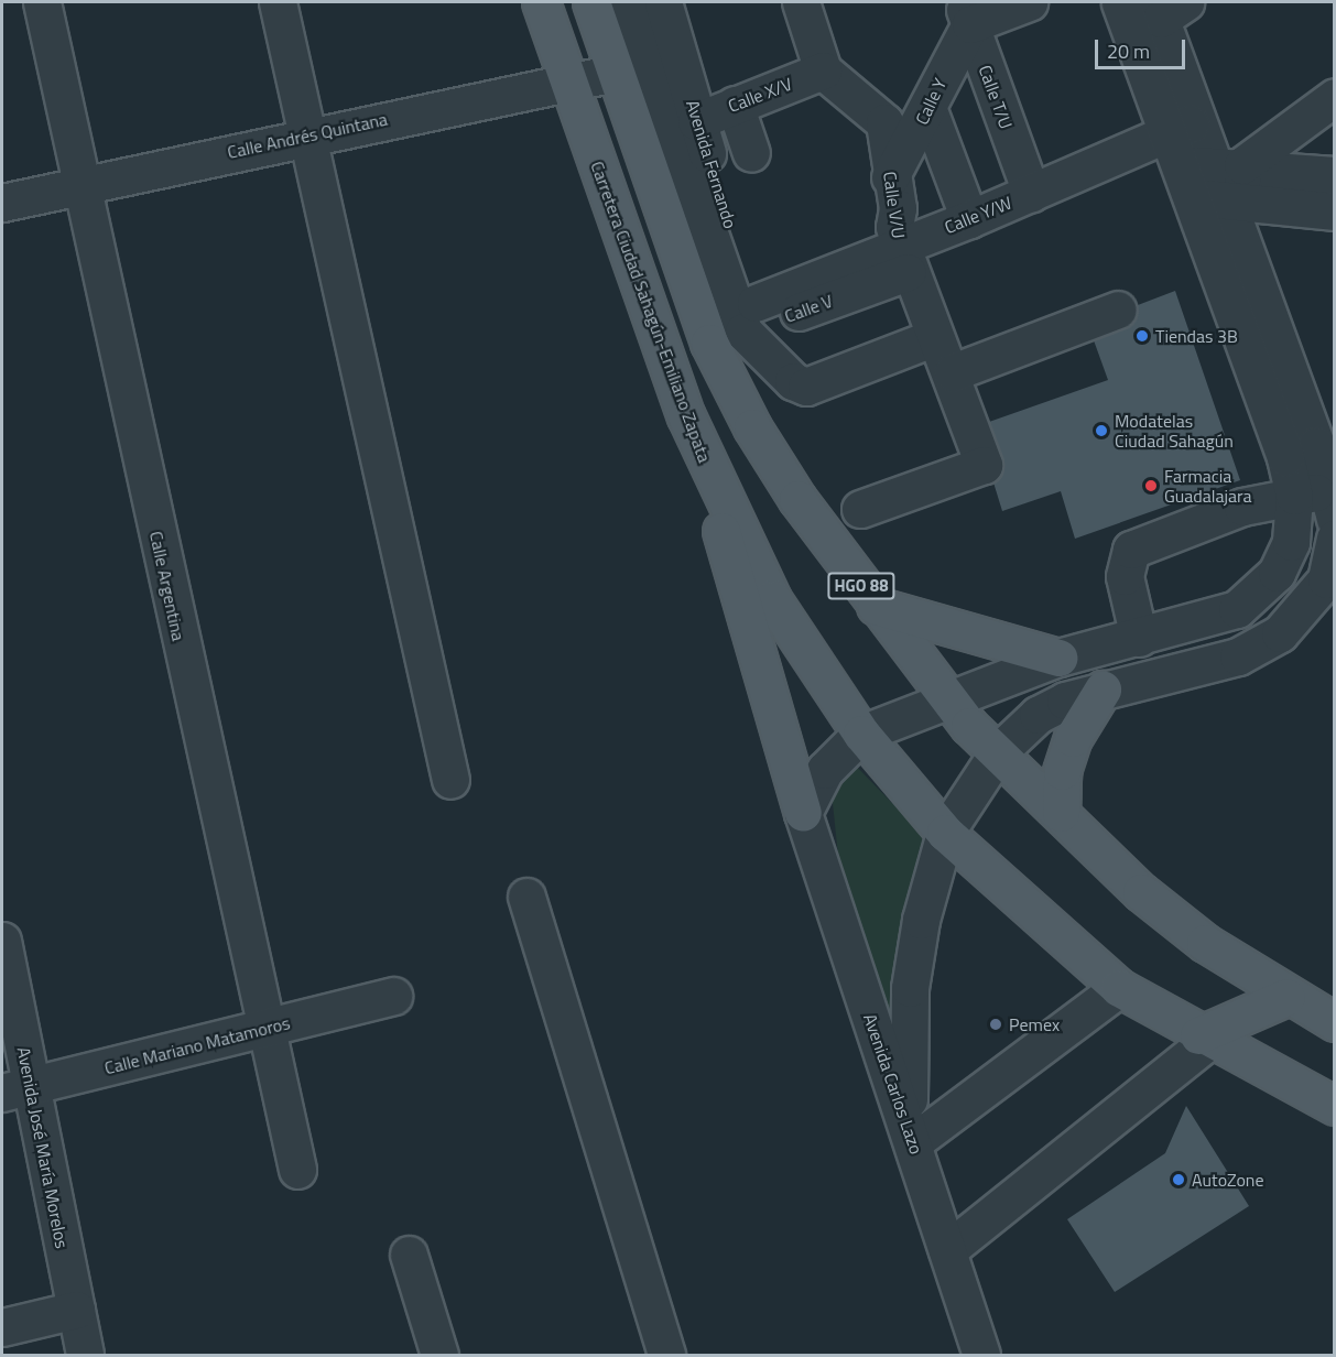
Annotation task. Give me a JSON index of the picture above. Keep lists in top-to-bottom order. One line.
{"streets":{"main road":["Carretera Ciudad Sahagún-Emiliano Zapata","HGO 88"],"street":["Calle X/V","Calle T/U","Calle Y","Calle Andrés Quintana","Avenida Fernando","Calle V/U","Calle Y/W","Calle V","Calle Argentina","Calle Mariano Matamoros","Avenida Carlos Lazo","Avenida José María Morelos"]},"crossings":[["Calle X/V","Avenida Fernando"],["Calle X/V","Calle V/U"],["Calle T/U","Calle Y"],["Calle T/U","Calle Y/W"],["Calle Y","Calle V/U"],["Calle Andrés Quintana","Carretera Ciudad Sahagún-Emiliano Zapata"],["Calle Andrés Quintana","Calle Argentina"],["Calle Andrés Quintana","HGO 88"],["Avenida Fernando","Calle V"],["Calle V/U","Calle Y/W"],["Calle V/U","Calle V"],["Calle Y/W","Calle V"],["Calle V","HGO 88"],["Calle Argentina","Calle Mariano Matamoros"],["Calle Mariano Matamoros","Avenida José María Morelos"]],"places":["Tiendas 3B","Modatelas Ciudad Sahagún","Farmacia Guadalajara","Pemex","AutoZone"],"scale_bar":"20 m"}
